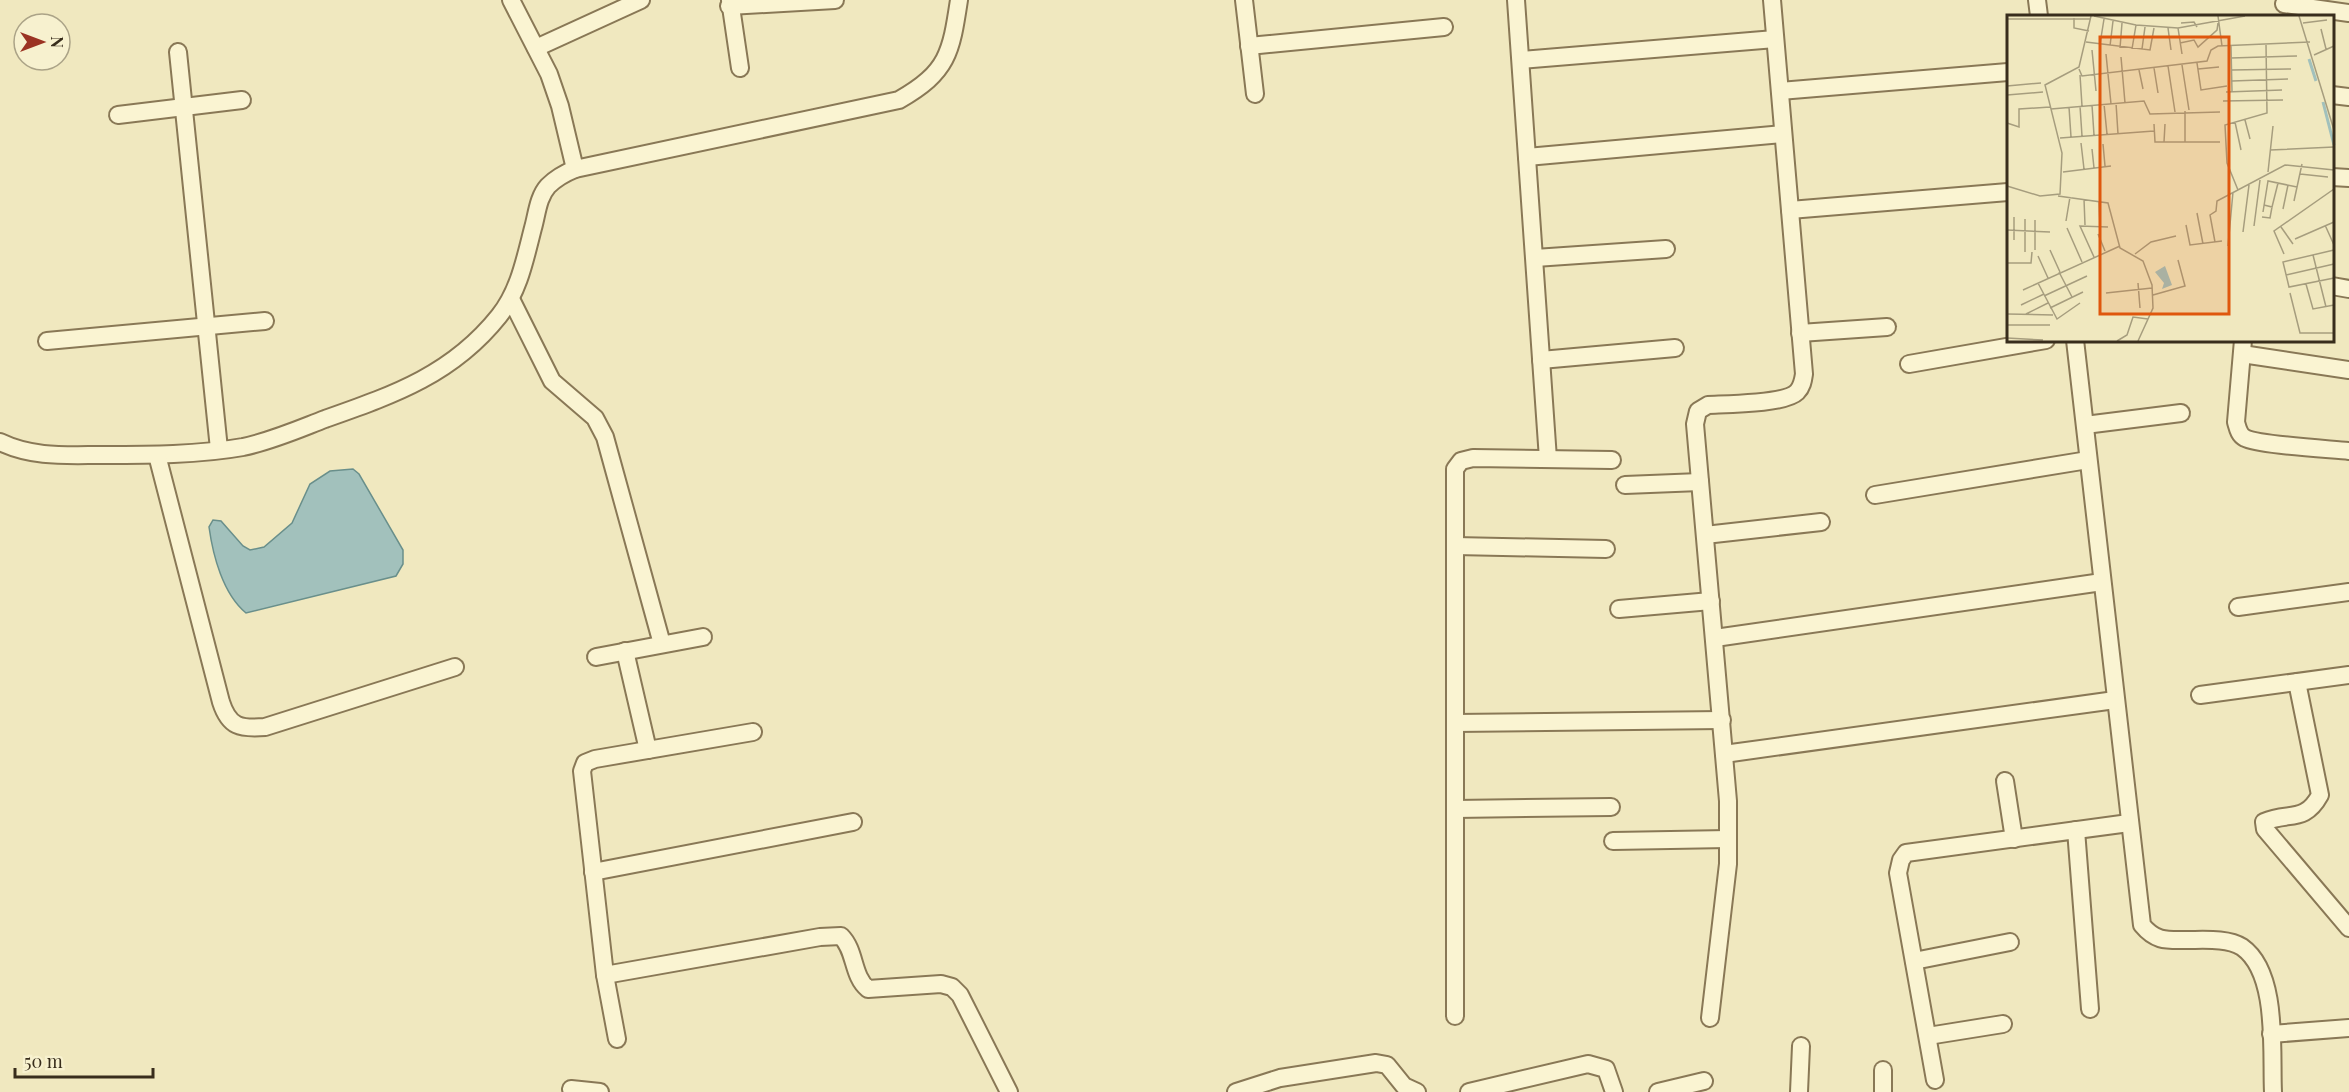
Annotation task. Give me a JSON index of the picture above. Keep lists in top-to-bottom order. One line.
{"scale_bar":"50 m","north":"right"}
